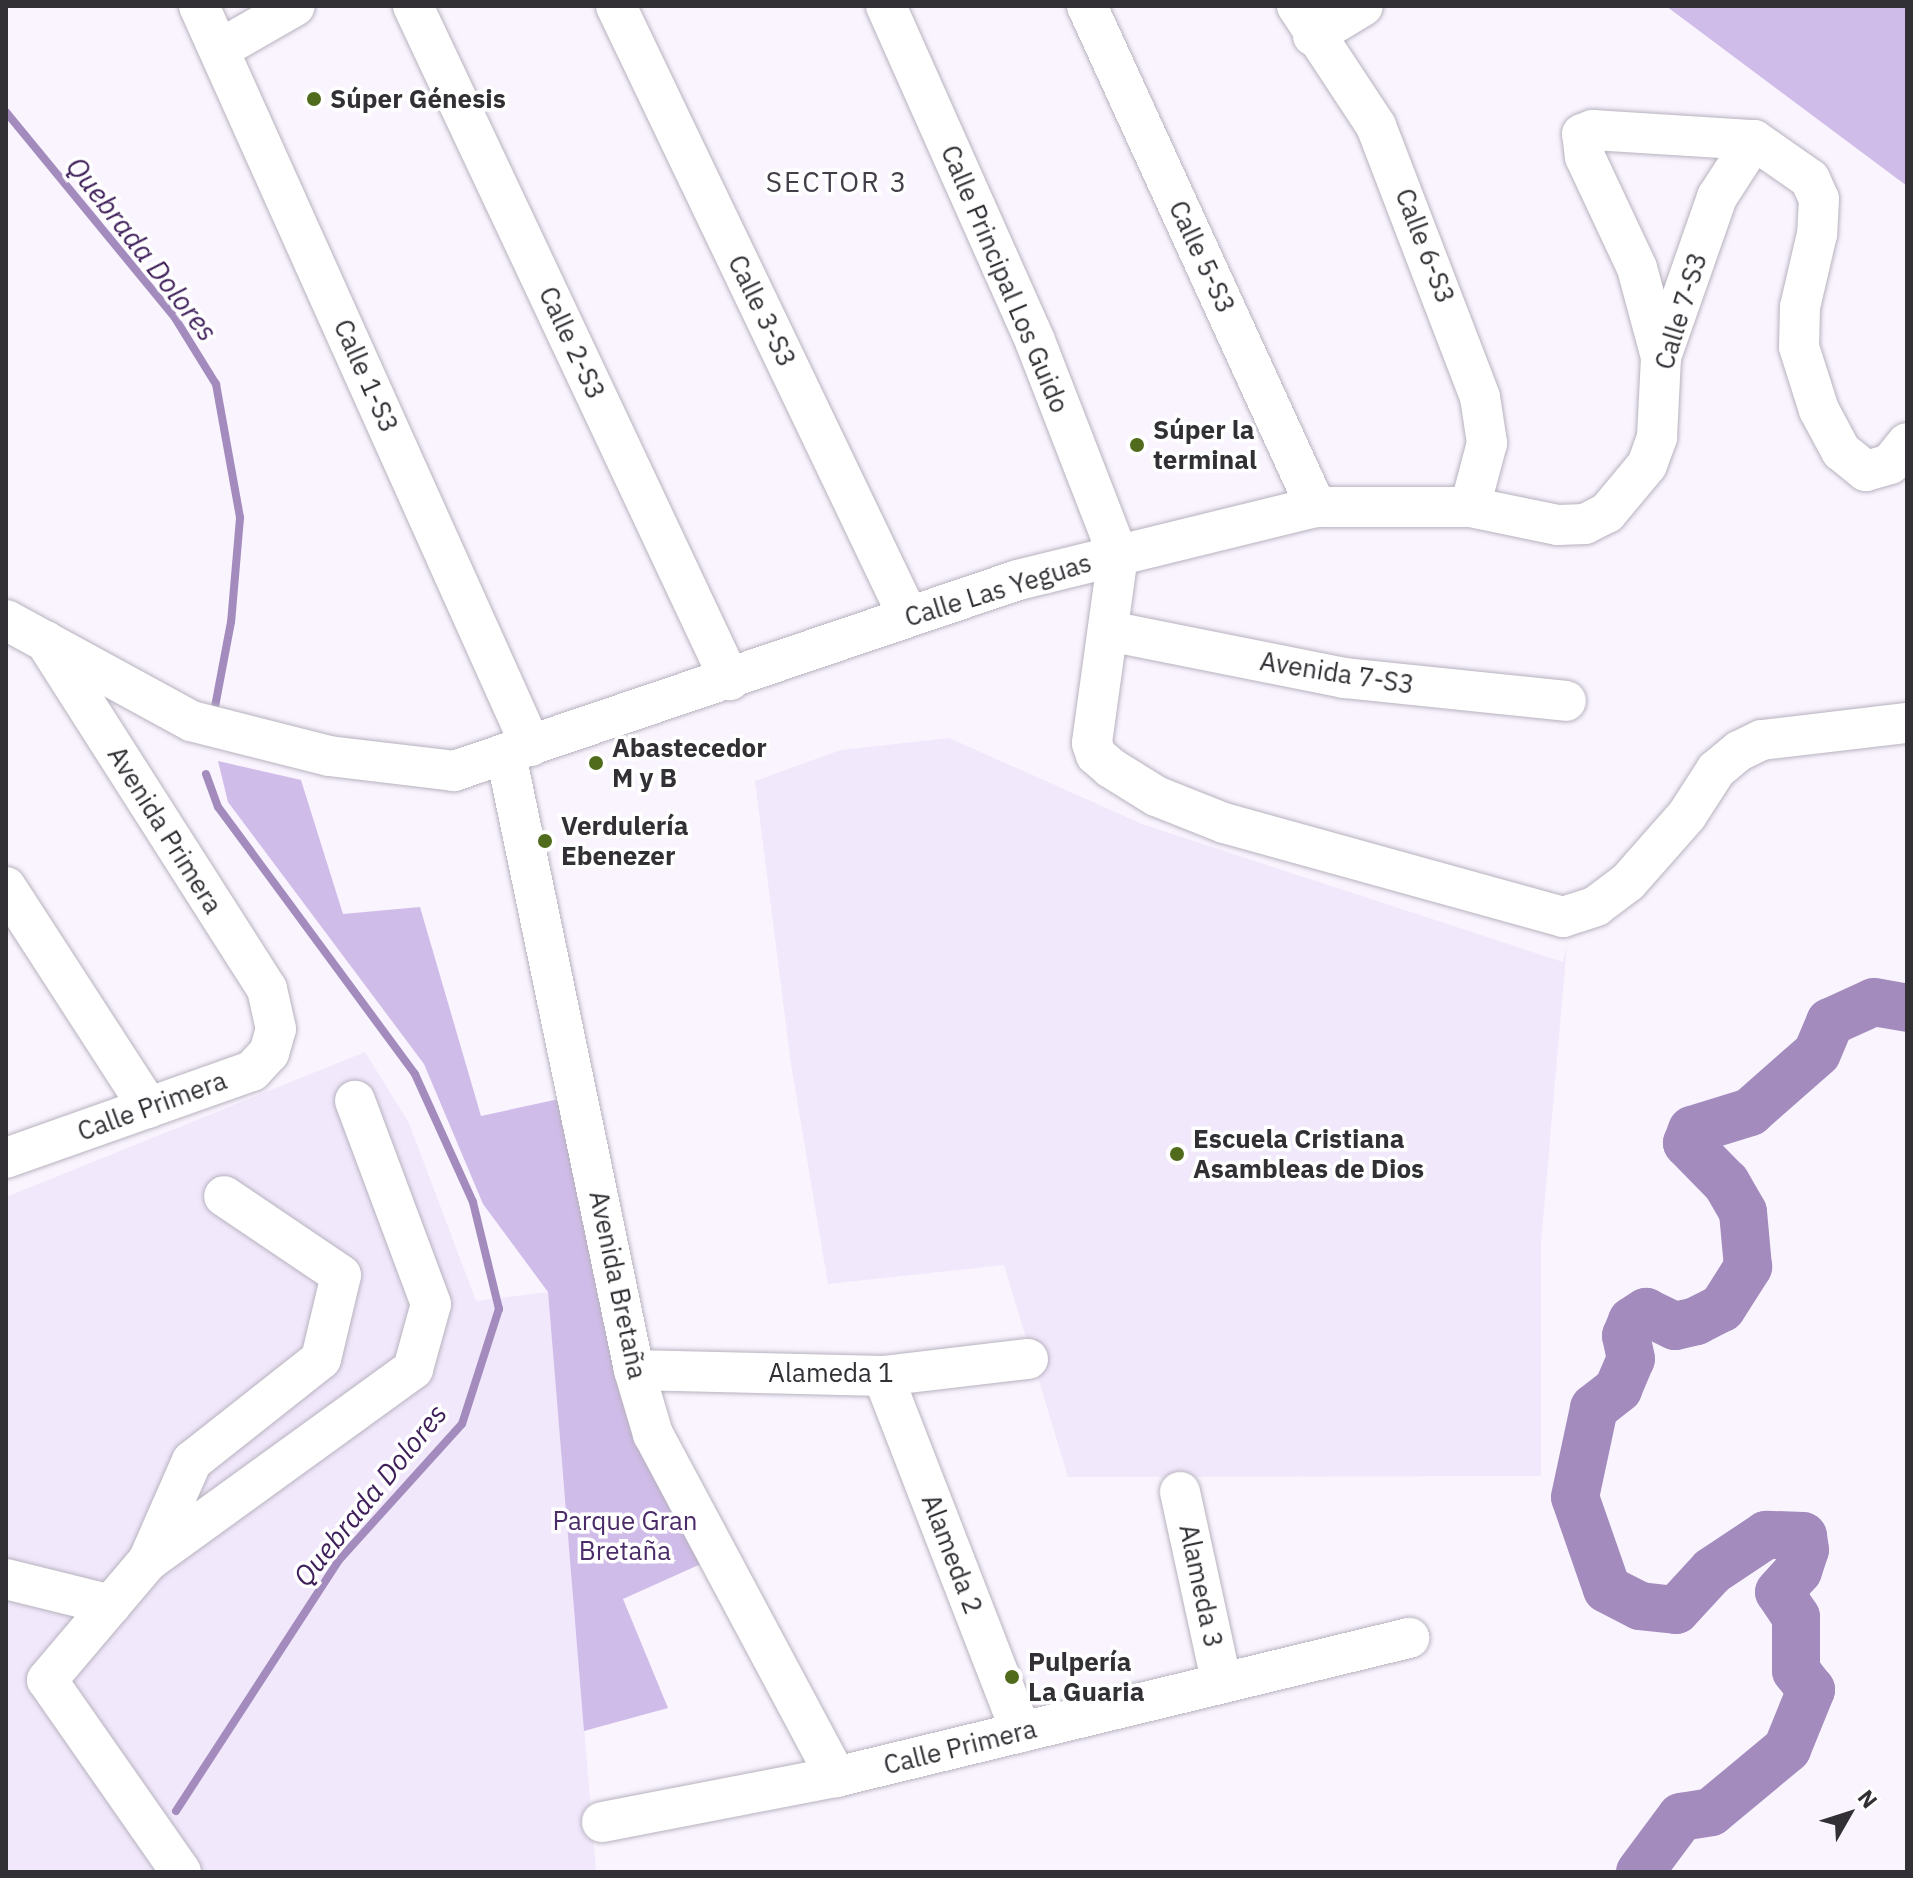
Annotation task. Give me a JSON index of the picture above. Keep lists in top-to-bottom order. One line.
{"streets":{"street":["Calle 6-S3","Calle 5-S3","Calle Principal Los Guido","Calle 3-S3","Calle 7-S3","Calle 2-S3","Calle 1-S3","Calle Las Yeguas","Avenida 7-S3","Avenida Primera","Calle Primera","Avenida Bretaña","Alameda 1","Alameda 2","Alameda 3"]},"crossings":[["Calle 6-S3","Calle 7-S3"],["Calle 5-S3","Calle 7-S3"],["Calle Principal Los Guido","Calle 7-S3"],["Calle Principal Los Guido","Calle Las Yeguas"],["Calle 3-S3","Calle Las Yeguas"],["Calle 7-S3","Calle Las Yeguas"],["Calle 2-S3","Calle Las Yeguas"],["Calle 1-S3","Calle Las Yeguas"],["Calle 1-S3","Avenida Bretaña"],["Calle Las Yeguas","Avenida 7-S3"],["Calle Las Yeguas","Avenida Primera"],["Calle Las Yeguas","Avenida Bretaña"],["Avenida Primera","Calle Primera"],["Calle Primera","Avenida Bretaña"],["Calle Primera","Alameda 2"],["Calle Primera","Alameda 3"],["Avenida Bretaña","Alameda 1"],["Alameda 1","Alameda 2"]],"districts":["SECTOR 3"],"water":["Quebrada Dolores"],"parks":["Parque Gran Bretaña"],"places":["Súper Génesis","Súper la terminal","Abastecedor M y B","Verdulería Ebenezer","Escuela Cristiana Asambleas de Dios","Pulpería La Guaria"],"north":"top right"}
